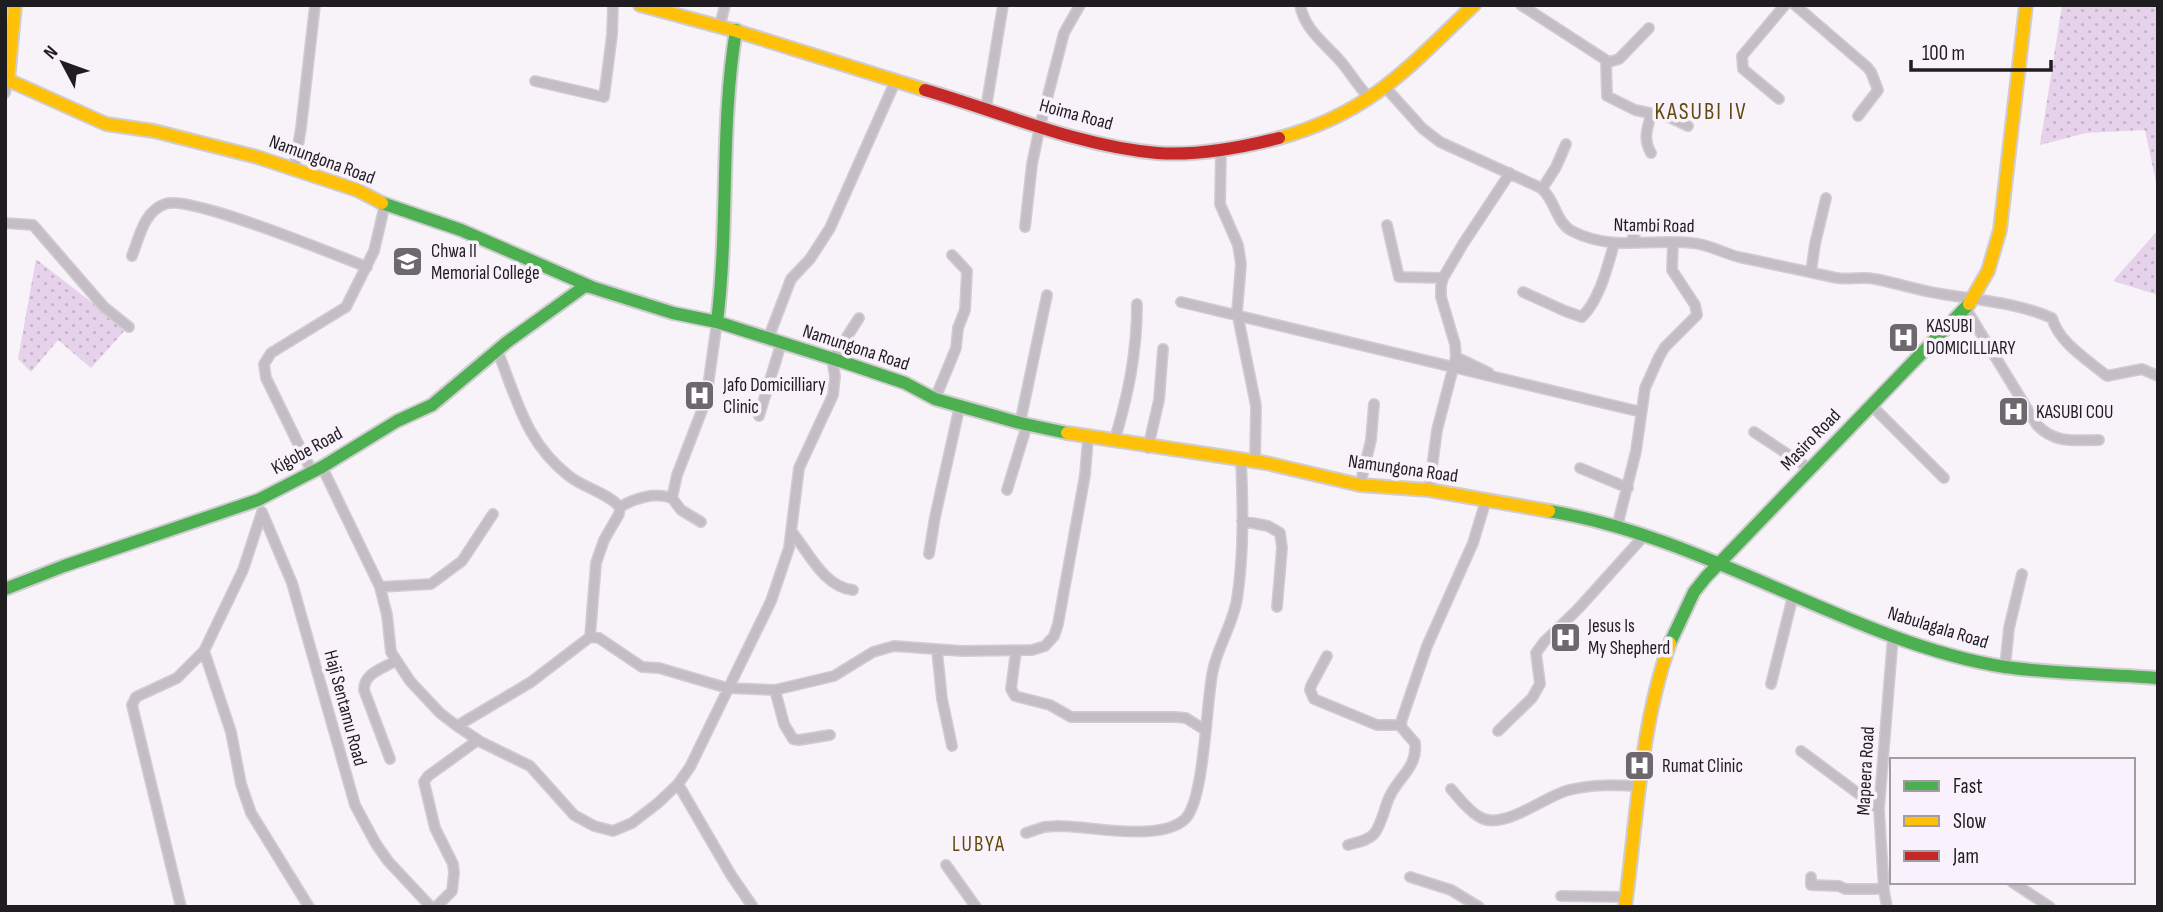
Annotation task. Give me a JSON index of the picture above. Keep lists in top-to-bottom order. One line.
{"streets":{"street":["Hoima Road","Namungona Road","Ntambi Road","Masiro Road","Kigobe Road","Nabulagala Road","Haji Sentamu Road","Mapeera Road"]},"crossings":[["Hoima Road","Ntambi Road"],["Namungona Road","Masiro Road"],["Namungona Road","Kigobe Road"],["Namungona Road","Nabulagala Road"],["Ntambi Road","Masiro Road"],["Masiro Road","Nabulagala Road"],["Kigobe Road","Haji Sentamu Road"],["Nabulagala Road","Mapeera Road"]],"districts":["KASUBI IV","LUBYA"],"places":{"school or university":["Chwa II Memorial College"],"hospital":["KASUBI DOMICILLIARY","Jafo Domicilliary Clinic","KASUBI COU","Jesus Is My Shepherd","Rumat Clinic"]},"legend":["Fast","Slow","Jam"],"scale_bar":"100 m","north":"top left"}
